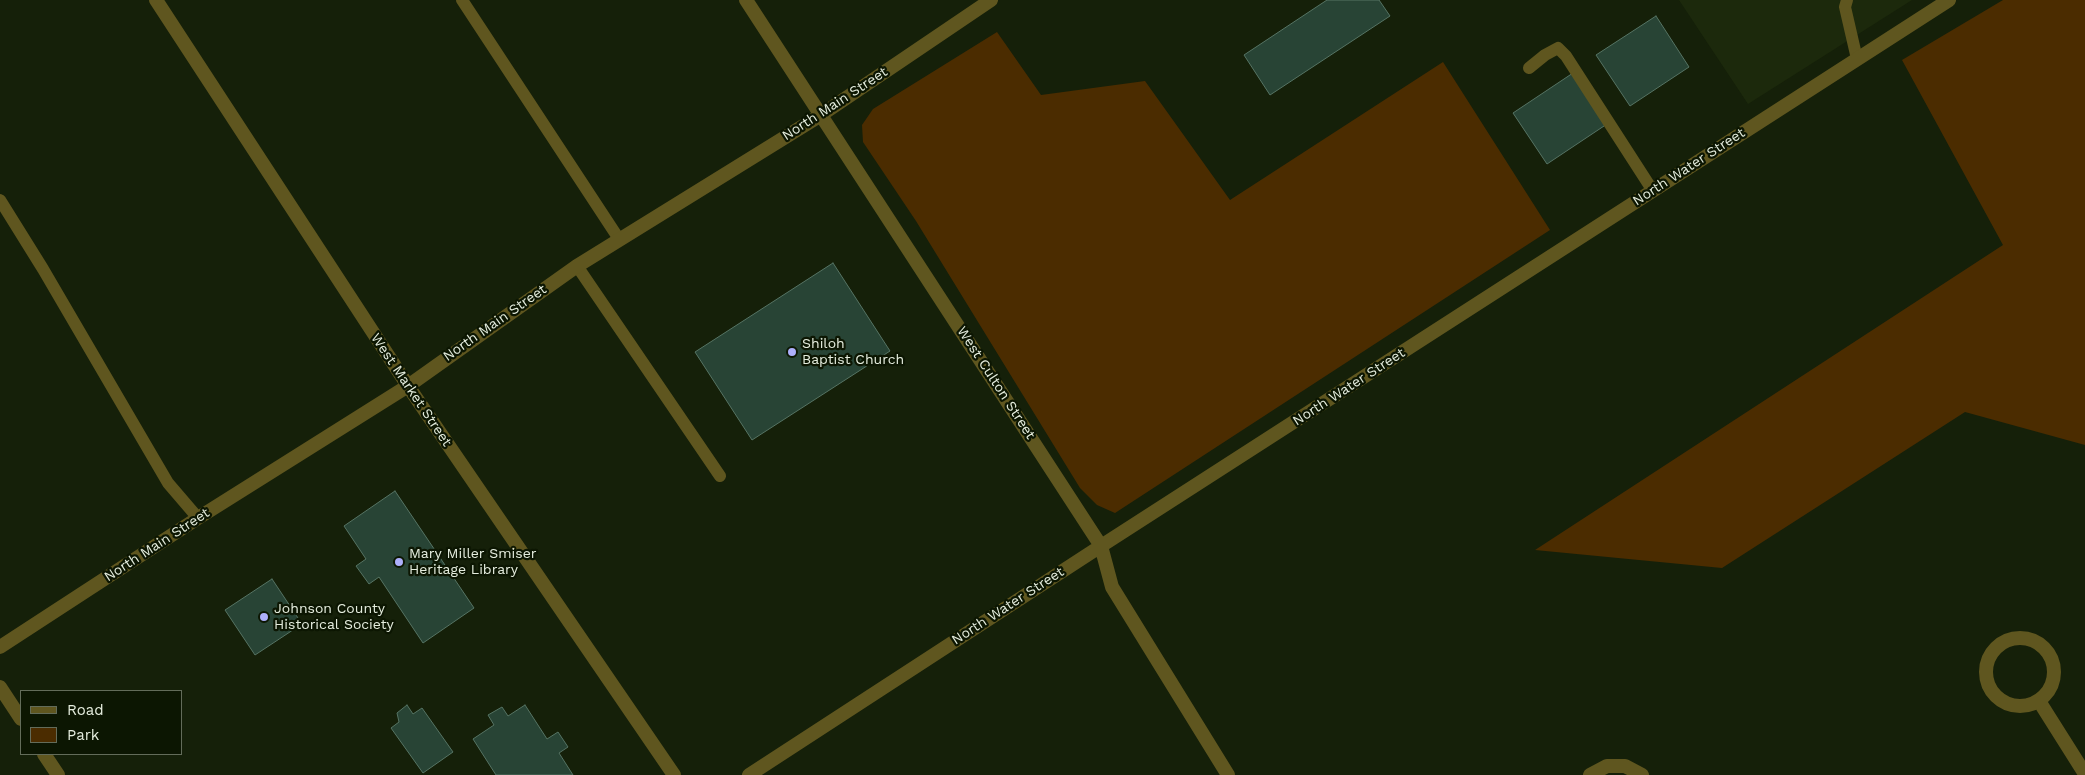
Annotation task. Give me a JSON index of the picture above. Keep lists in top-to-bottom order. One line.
{"streets":{"street":["North Main Street","North Water Street","West Culton Street","West Market Street"]},"crossings":[["North Main Street","West Culton Street"],["North Main Street","West Market Street"],["North Water Street","West Culton Street"]],"places":["Shiloh Baptist Church","Mary Miller Smiser Heritage Library","Johnson County Historical Society"],"legend":["Road","Park"]}
